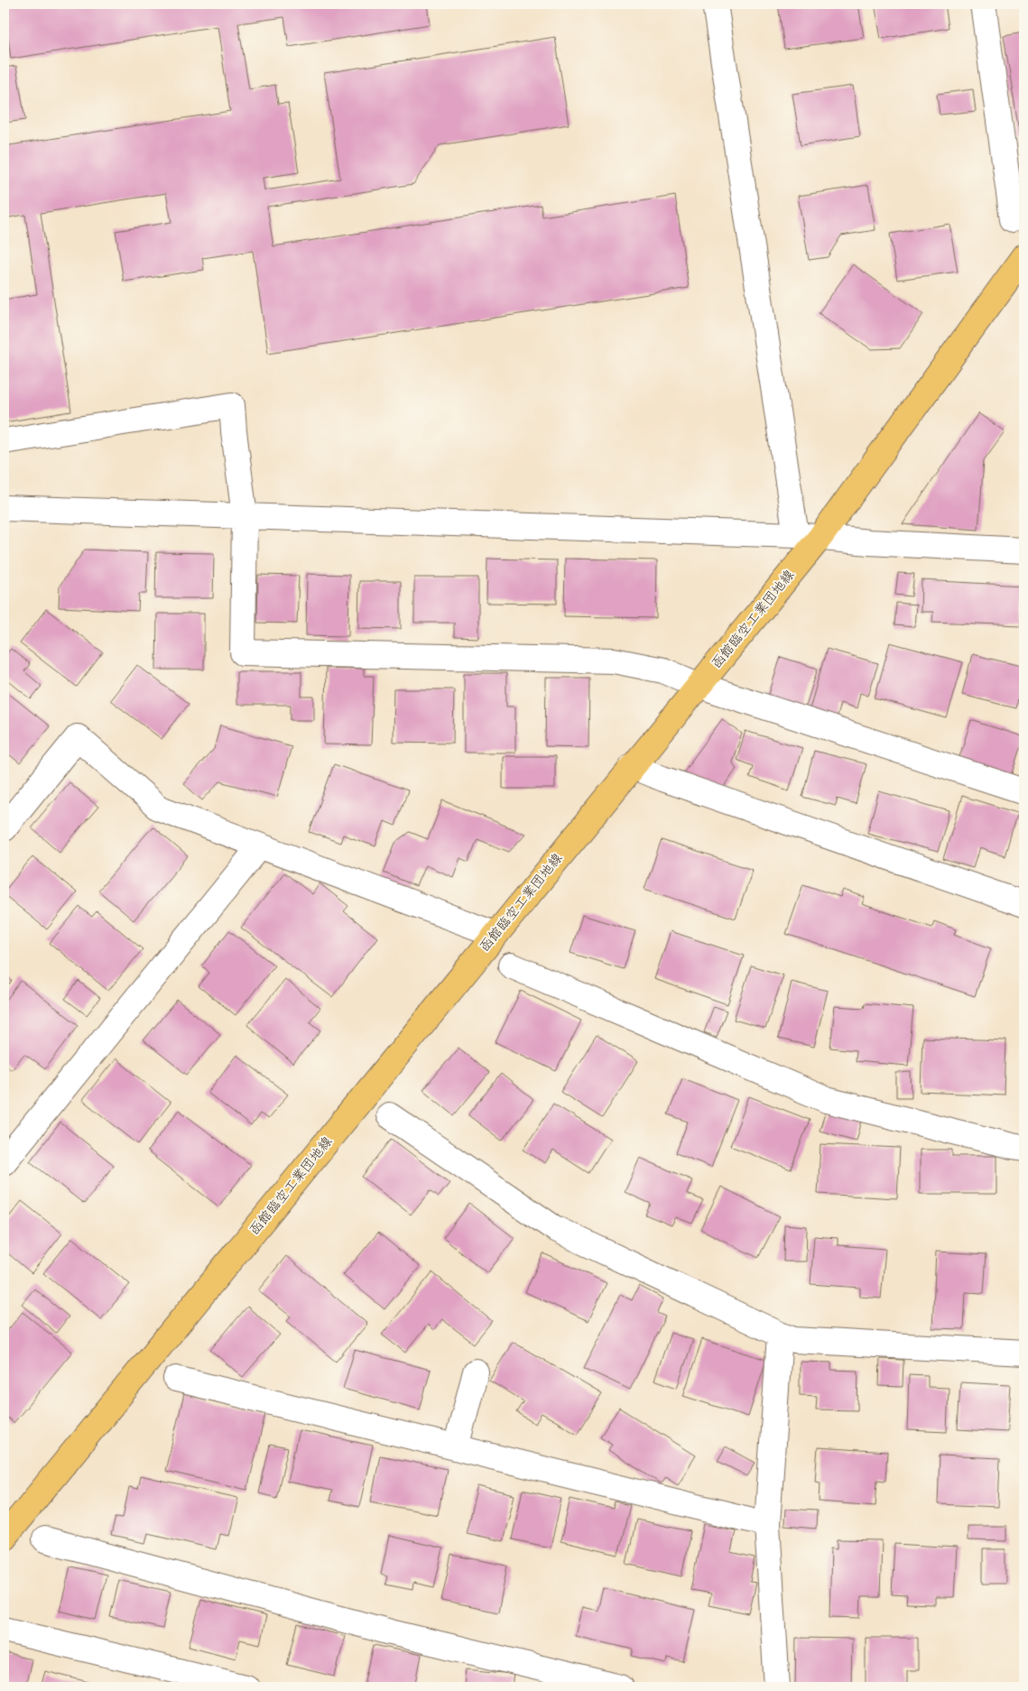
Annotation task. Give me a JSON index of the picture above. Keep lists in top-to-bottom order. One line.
{"streets":{"main road":["函館臨空工業団地線"]}}
